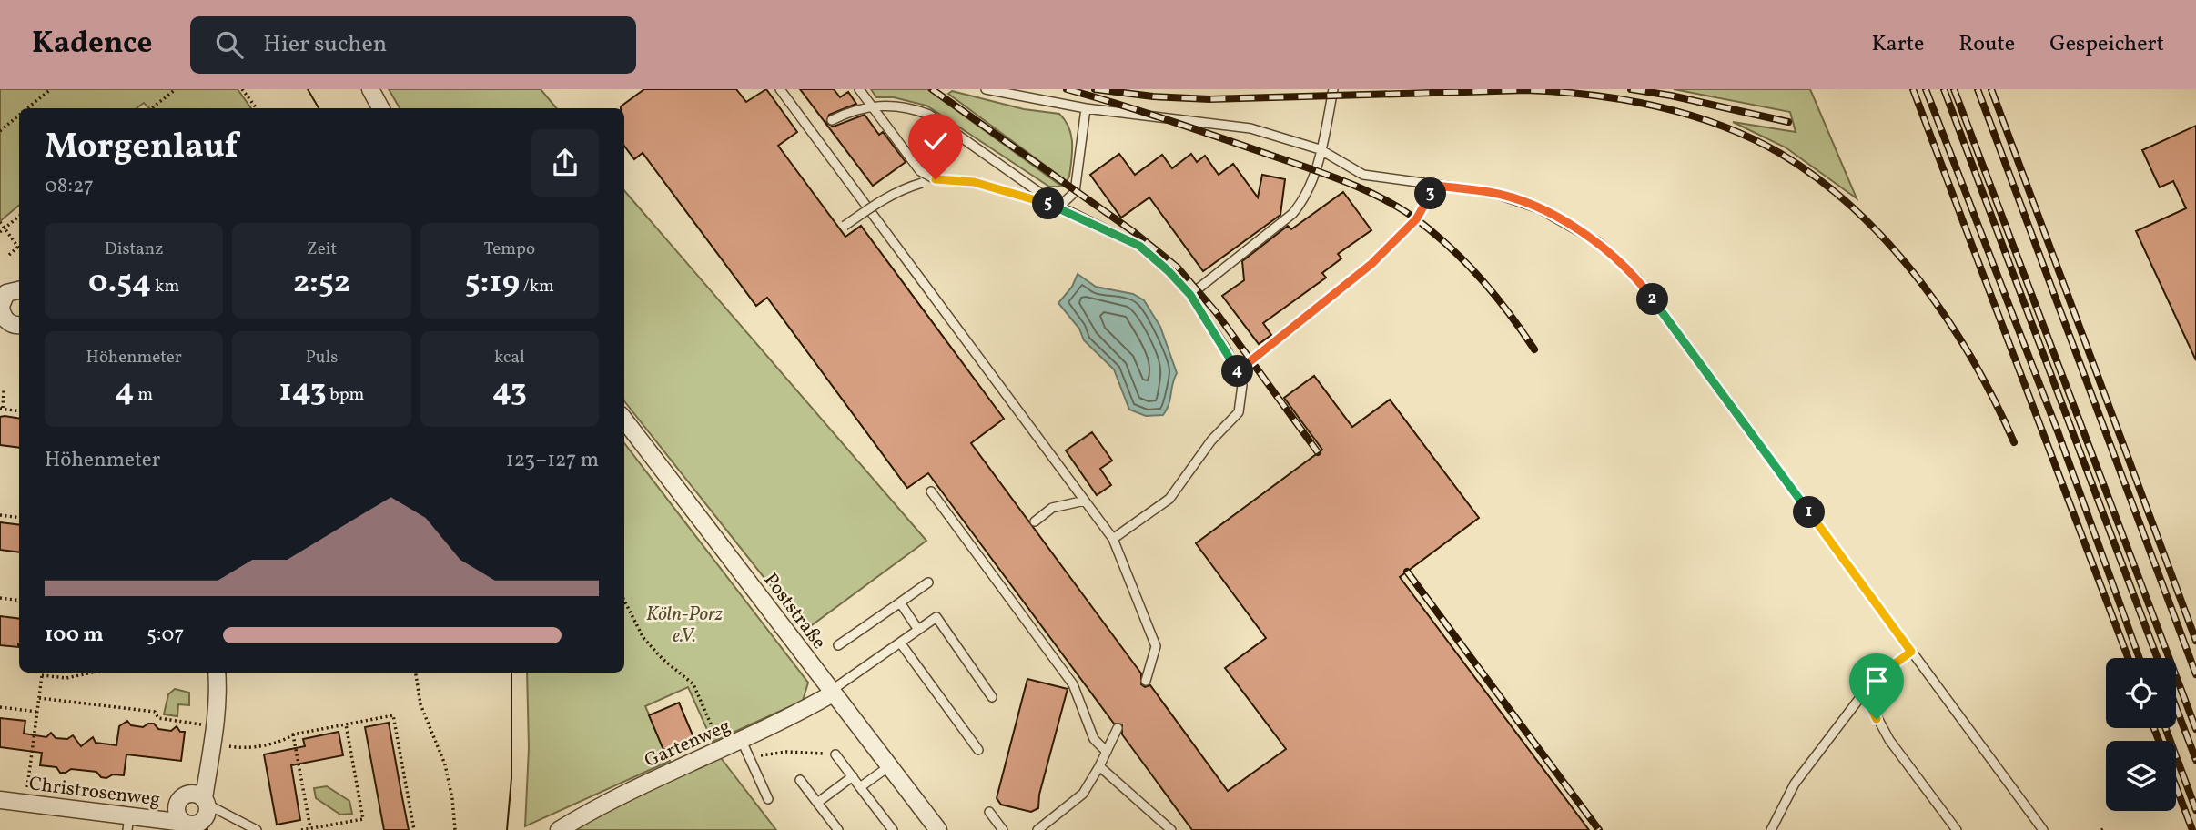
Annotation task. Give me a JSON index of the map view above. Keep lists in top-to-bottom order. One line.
{"streets":{"street":["Poststraße","Gartenweg","Christrosenweg"]},"crossings":[["Poststraße","Gartenweg"]],"parks":["Köln-Porz e.V."],"page":{"header":"Kadence","search":"Hier suchen","nav":["Karte","Route","Gespeichert"],"heading":["Morgenlauf","08:27"],"pins":["3","5","2","4","1"],"stats":[["Distanz","0.54 km"],["Zeit","2:52"],["Tempo","5:19 /km"],["Höhenmeter","4 m"],["Puls","143 bpm"],["kcal","43"]],"chart":["Höhenmeter","123–127 m"],"list":[{"name":"100 m","note":"5:07"}]}}
